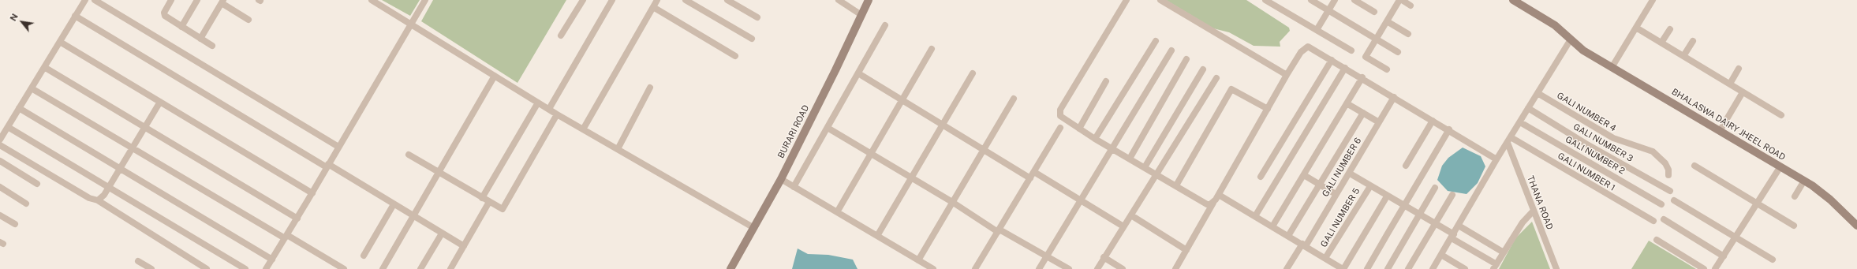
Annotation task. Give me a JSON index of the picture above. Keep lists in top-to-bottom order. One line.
{"streets":{"street":["GALI NUMBER 4","BHALASWA DAIRY JHEEL ROAD","BURARI ROAD","GALI NUMBER 3","GALI NUMBER 2","GALI NUMBER 6","GALI NUMBER 1","THANA ROAD","GALI NUMBER 5"]},"crossings":[["GALI NUMBER 1","THANA ROAD"]],"north":"top left"}
